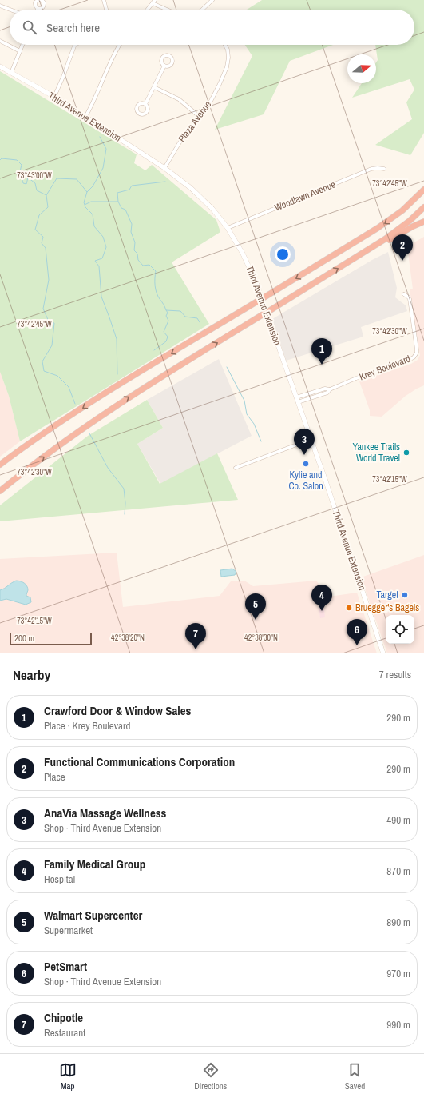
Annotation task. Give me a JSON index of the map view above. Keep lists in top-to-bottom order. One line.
{"streets":{"street":["Third Avenue Extension","Plaza Avenue","Woodlawn Avenue","Krey Boulevard"]},"crossings":[["Third Avenue Extension","Plaza Avenue"],["Third Avenue Extension","Woodlawn Avenue"],["Third Avenue Extension","Krey Boulevard"]],"places":["Yankee Trails World Travel","Kylie and Co. Salon","Target","Bruegger's Bagels"],"scale_bar":"200 m","north":"right","page":{"search":"Search here","pins":["2","1","3","4","5","6","7"],"scale":"200 m","heading":["Nearby","7 results"],"list":[{"mark":"1","name":"Crawford Door & Window Sales","note":"Place · Krey Boulevard","value":"290 m"},{"mark":"2","name":"Functional Communications Corporation","note":"Place","value":"290 m"},{"mark":"3","name":"AnaVia Massage Wellness","note":"Shop · Third Avenue Extension","value":"490 m"},{"mark":"4","name":"Family Medical Group","note":"Hospital","value":"870 m"},{"mark":"5","name":"Walmart Supercenter","note":"Supermarket","value":"890 m"},{"mark":"6","name":"PetSmart","note":"Shop · Third Avenue Extension","value":"970 m"},{"mark":"7","name":"Chipotle","note":"Restaurant","value":"990 m"}],"nav":["Map","Directions","Saved"]},"coordinates":["73°43'00\"W","73°42'45\"W","73°42'30\"W","73°42'15\"W","42°38'20\"N","42°38'30\"N"]}
